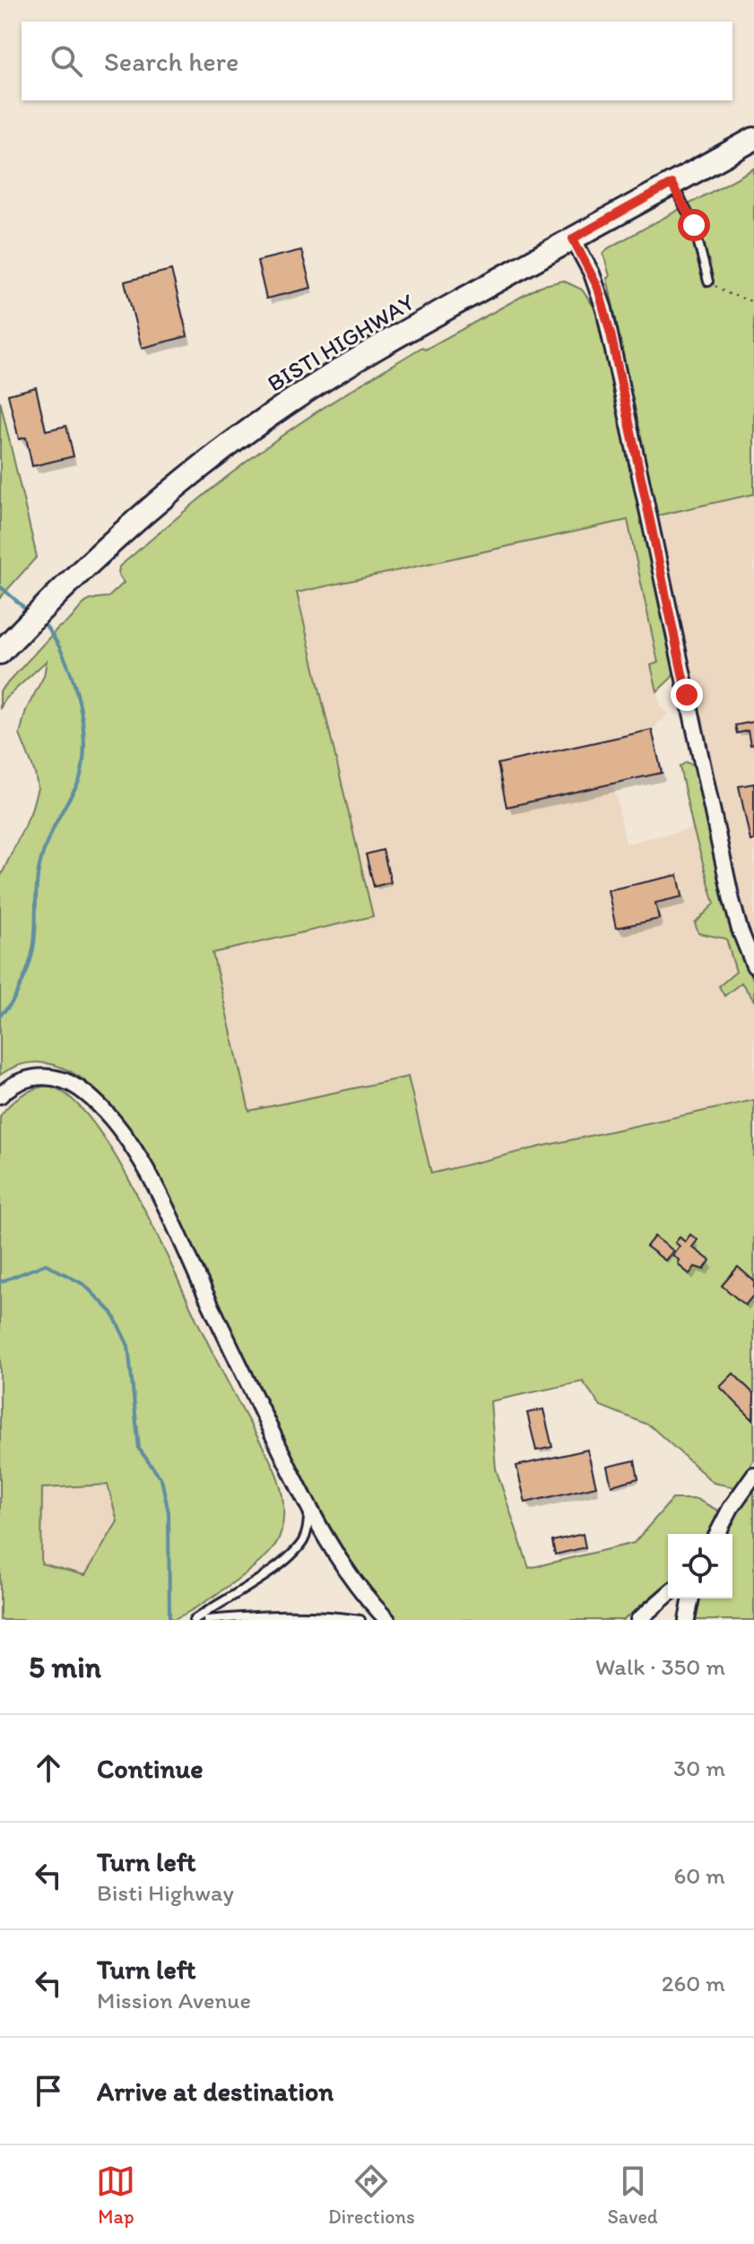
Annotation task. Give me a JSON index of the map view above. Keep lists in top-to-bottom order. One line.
{"streets":{"main road":["BISTI HIGHWAY"]},"page":{"search":"Search here","heading":["5 min","Walk · 350 m"],"list":[["Continue","30 m"],["Turn left","Bisti Highway","60 m"],["Turn left","Mission Avenue","260 m"],"Arrive at destination"],"nav":["Map","Directions","Saved"]}}
